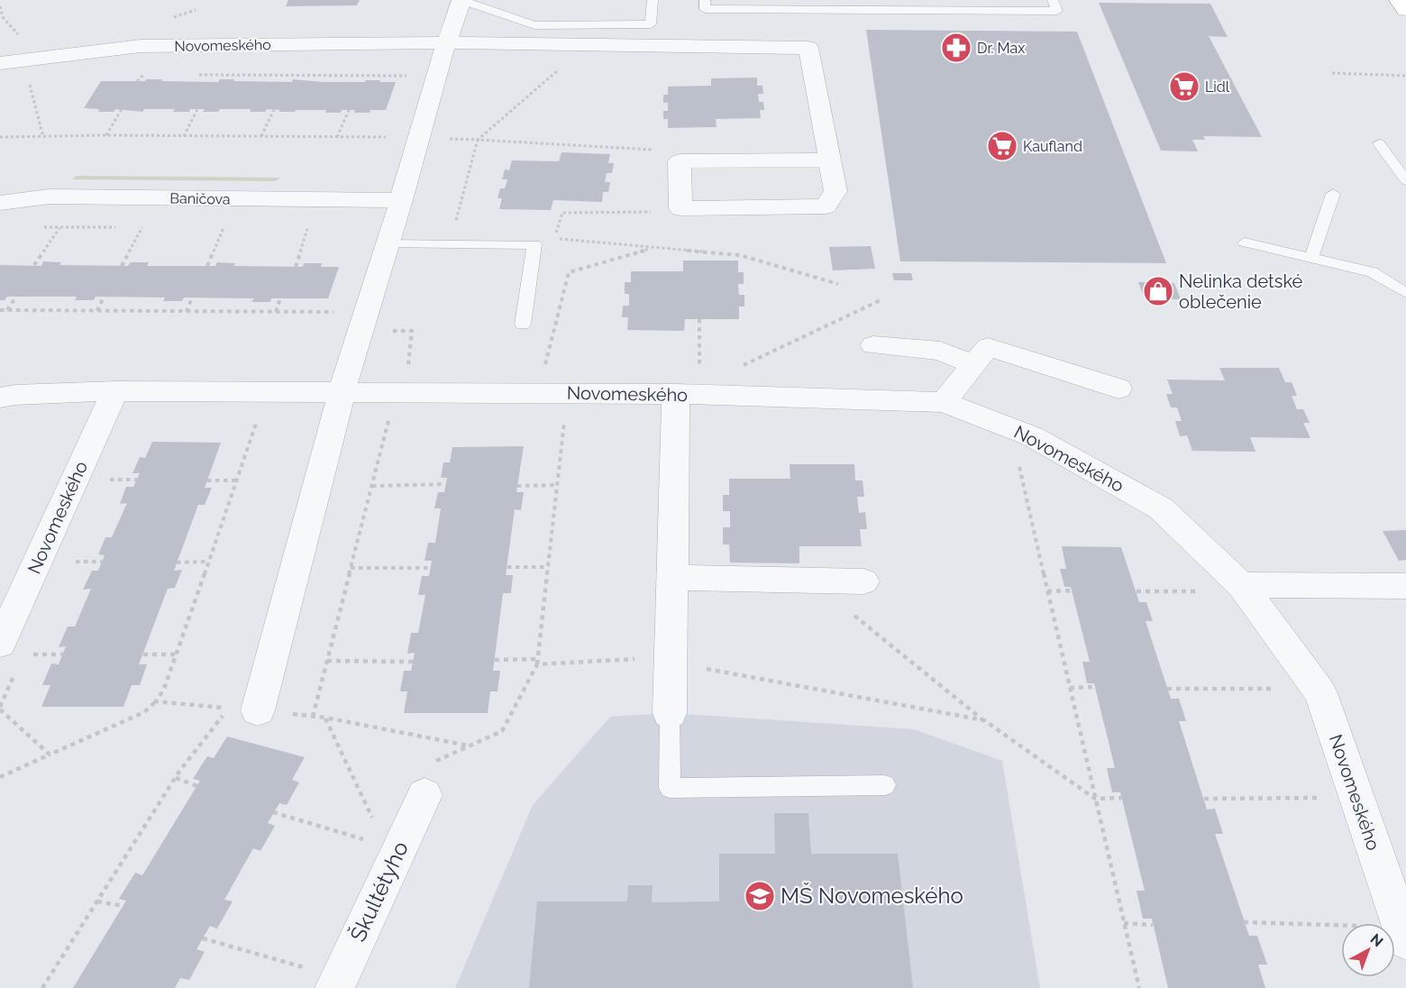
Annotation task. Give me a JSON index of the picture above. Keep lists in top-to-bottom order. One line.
{"streets":{"street":["Novomeského","Baničova","Škultétyho"]},"places":{"pharmacy":["Dr. Max"],"supermarket":["Lidl","Kaufland"],"shop":["Nelinka detské oblečenie"],"school or university":["MŠ Novomeského"]},"north":"top right"}
